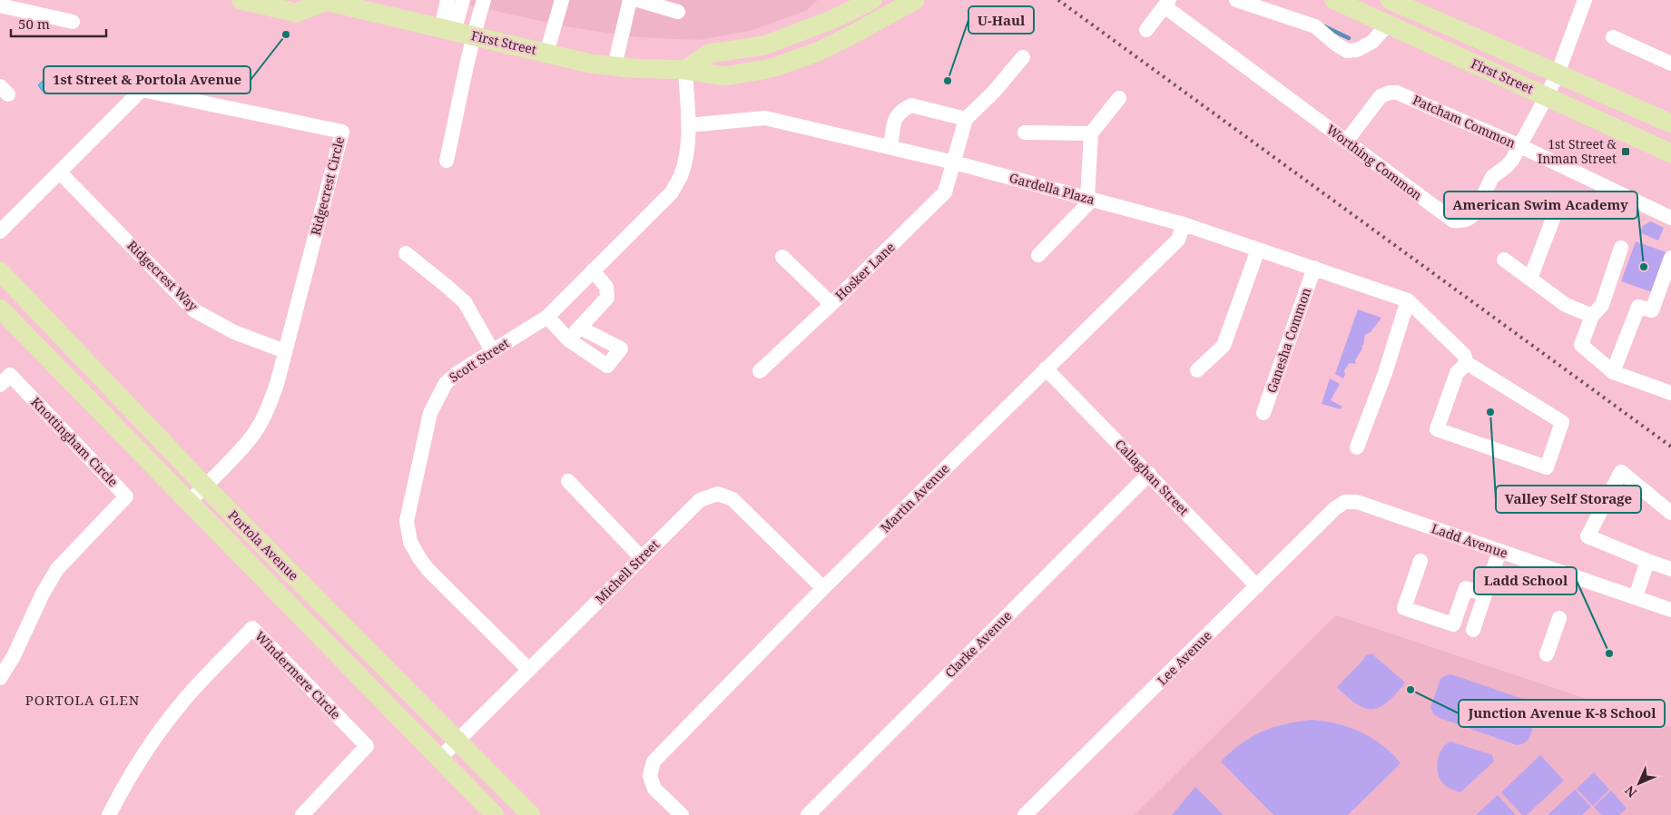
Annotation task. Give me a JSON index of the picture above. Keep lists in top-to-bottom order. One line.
{"streets":{"main road":["First Street","Portola Avenue"],"street":["Patcham Common","Worthing Common","Ridgecrest Circle","Gardella Plaza","Hosker Lane","Ridgecrest Way","Ganesha Common","Scott Street","Knottingham Circle","Callaghan Street","Martin Avenue","Ladd Avenue","Michell Street","Clarke Avenue","Lee Avenue","Windermere Circle"]},"crossings":[["First Street","Worthing Common"],["First Street","Scott Street"],["Patcham Common","Worthing Common"],["Ridgecrest Circle","Ridgecrest Way"],["Ridgecrest Circle","Portola Avenue"],["Gardella Plaza","Hosker Lane"],["Gardella Plaza","Ganesha Common"],["Gardella Plaza","Scott Street"],["Gardella Plaza","Martin Avenue"],["Scott Street","Michell Street"],["Callaghan Street","Martin Avenue"],["Callaghan Street","Clarke Avenue"],["Callaghan Street","Lee Avenue"],["Martin Avenue","Michell Street"],["Ladd Avenue","Lee Avenue"],["Portola Avenue","Michell Street"]],"districts":["PORTOLA GLEN"],"places":{"other":["1st Street & Portola Avenue","U-Haul","American Swim Academy","Valley Self Storage","Ladd School","Junction Avenue K-8 School"],"transit":["1st Street & Inman Street"]},"scale_bar":"50 m","north":"bottom left"}
